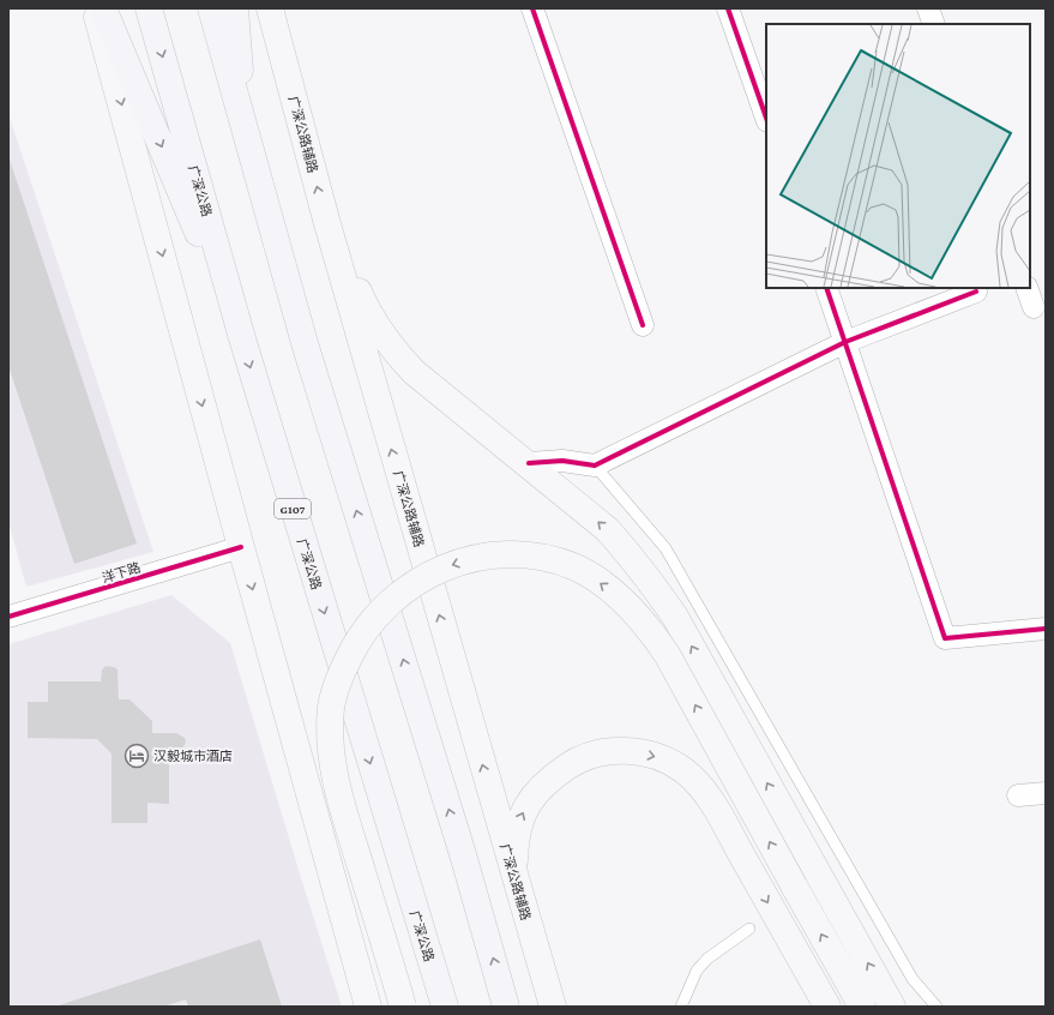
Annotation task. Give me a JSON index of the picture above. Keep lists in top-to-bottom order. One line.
{"streets":{"highway":["广深公路","G107"],"main road":["广深公路辅路"],"street":["洋下路"]},"places":{"hotel":["汉毅城市酒店"]}}
